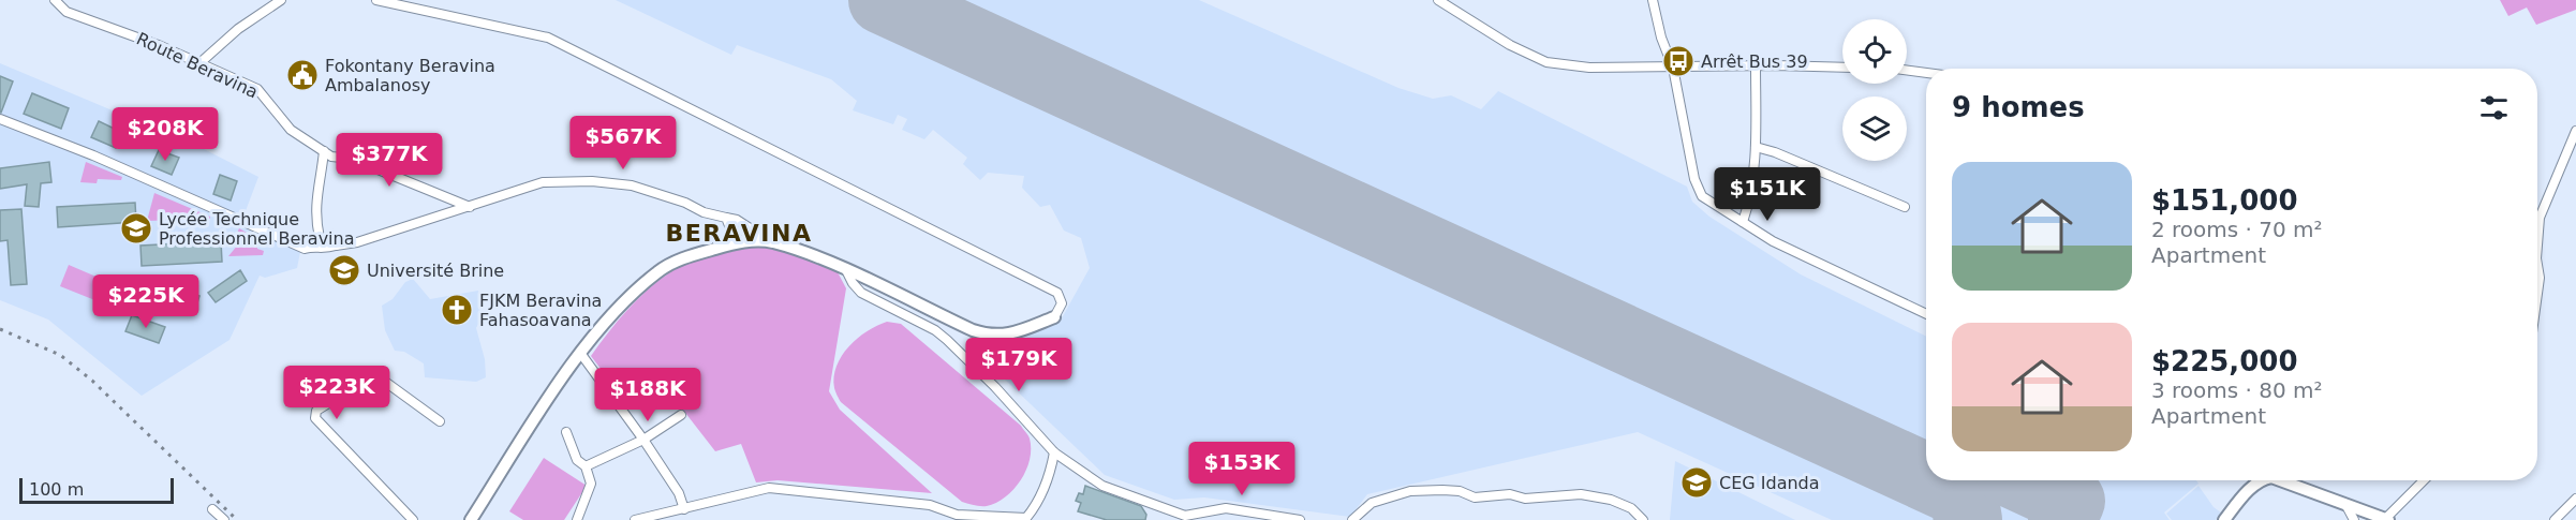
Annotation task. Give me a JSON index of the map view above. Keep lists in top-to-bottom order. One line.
{"streets":{"street":["Route Beravina"]},"districts":["BERAVINA"],"places":{"bus stop":["Arrêt Bus 39"],"public building":["Fokontany Beravina Ambalanosy"],"school or university":["Lycée Technique Professionnel Beravina","Université Brine","CEG Idanda"],"church":["FJKM Beravina Fahasoavana"]},"scale_bar":"100 m","page":{"heading":"9 homes","price":["$208K","$567K","$377K","$151K","$225K","$179K","$223K","$188K","$153K"],"list":[{"name":"$151,000","note":"2 rooms · 70 m² · Apartment"},{"name":"$225,000","note":"3 rooms · 80 m² · Apartment"}],"scale":"100 m"}}
